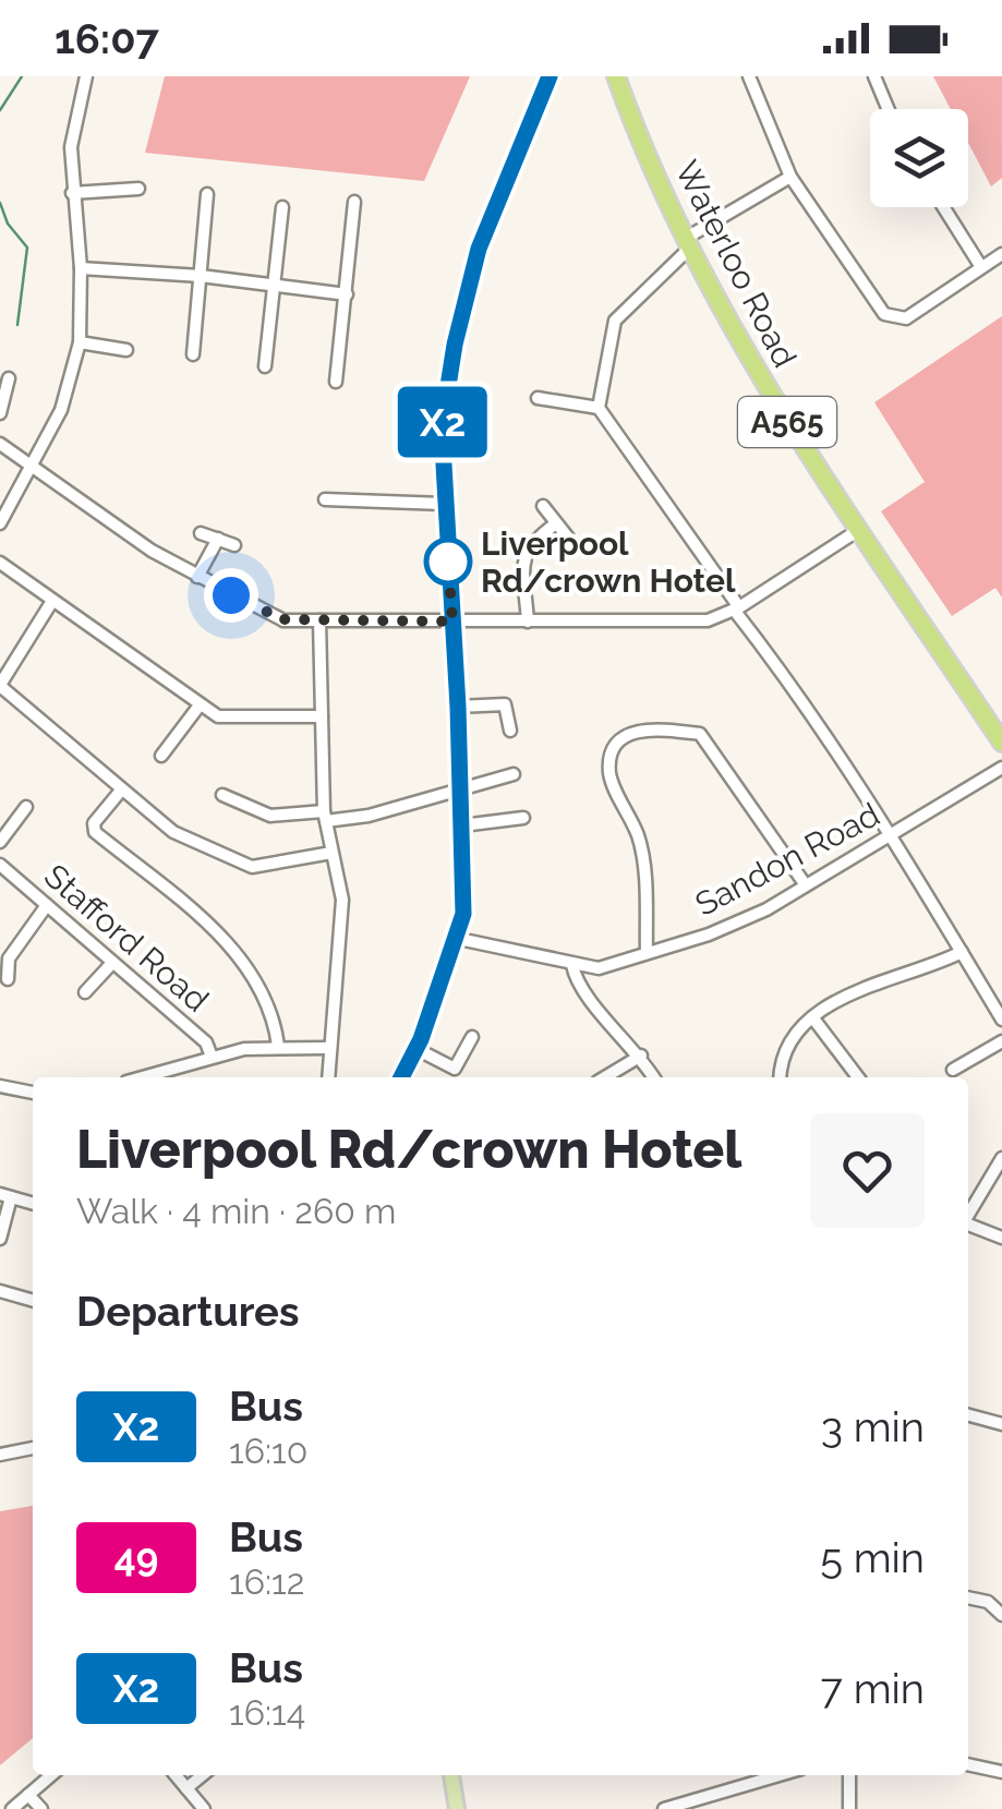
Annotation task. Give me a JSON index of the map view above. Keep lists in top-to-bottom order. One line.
{"streets":{"highway":["Waterloo Road","A565"],"street":["Sandon Road","Stafford Road"]},"places":["Liverpool Rd/crown Hotel"],"lines":["bus line X2"],"page":{"status":"16:07","on_map":"X2","heading":[["Liverpool Rd/crown Hotel","Walk · 4 min · 260 m"],"Departures"],"list":[{"mark":"X2","name":"Bus","note":"16:10","value":"3 min"},{"mark":"49","name":"Bus","note":"16:12","value":"5 min"},{"mark":"X2","name":"Bus","note":"16:14","value":"7 min"}]}}
